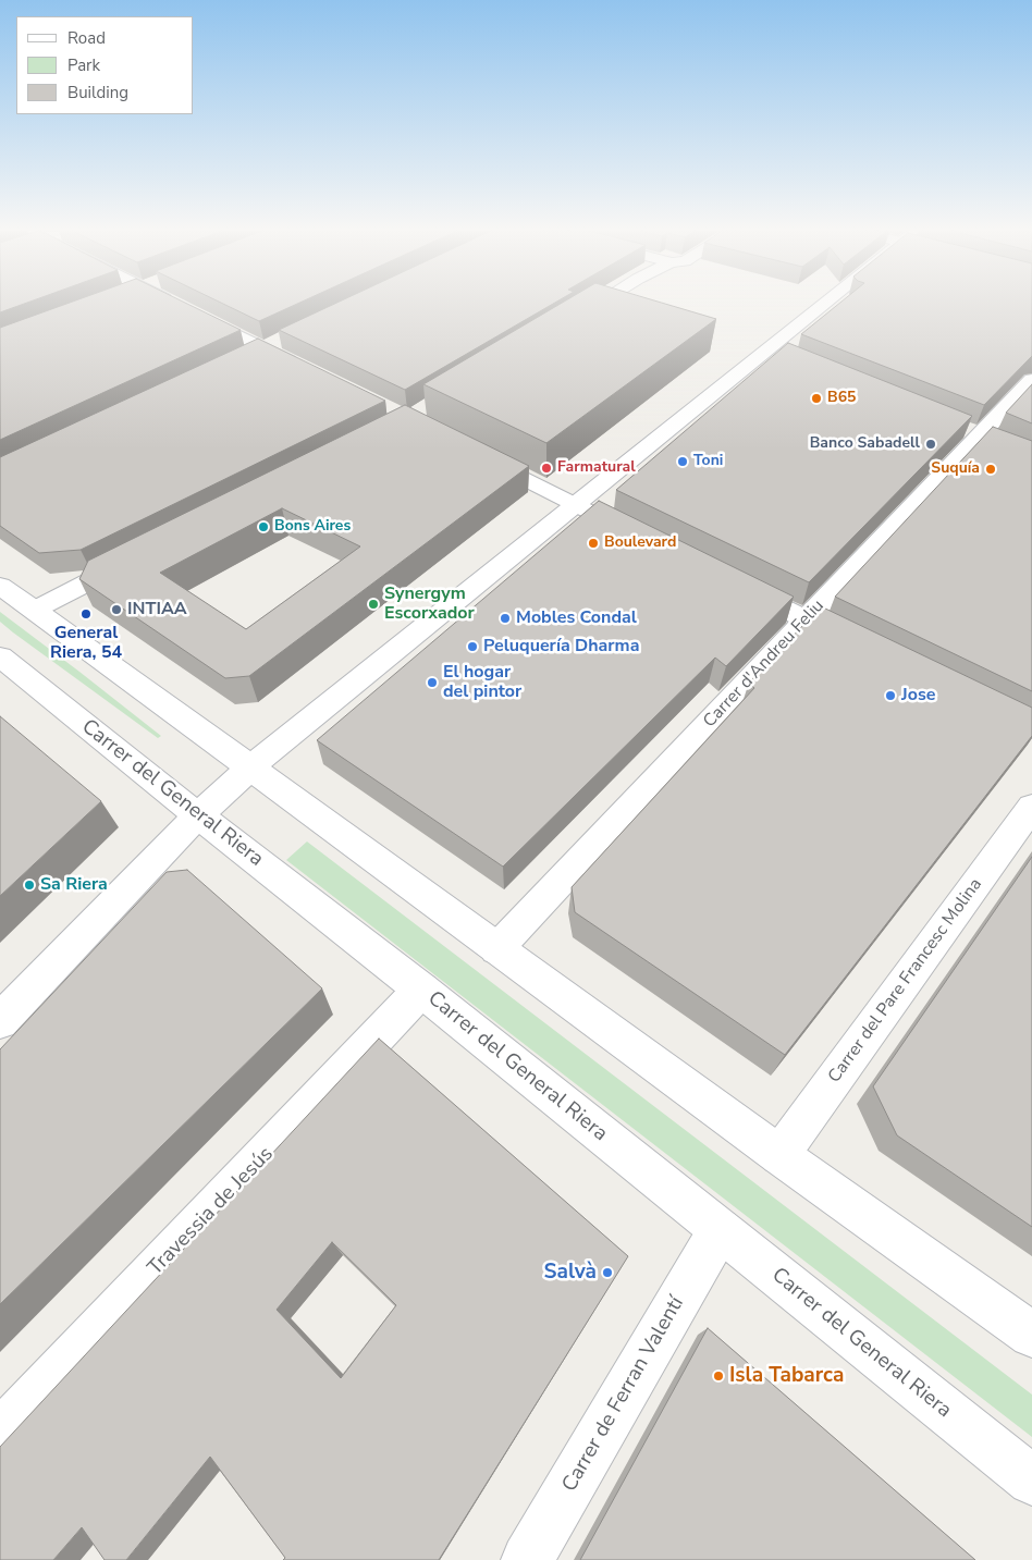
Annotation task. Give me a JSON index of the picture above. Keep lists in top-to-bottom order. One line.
{"streets":{"street":["Carrer d'Andreu Feliu","Carrer del General Riera","Carrer del Pare Francesc Molina","Travessia de Jesús","Carrer de Ferran Valentí"]},"crossings":[["Carrer del General Riera","Travessia de Jesús"],["Carrer del General Riera","Carrer de Ferran Valentí"]],"places":["B65","Banco Sabadell","Toni","Farmatural","Suquía","Bons Aires","Boulevard","Synergym Escorxador","INTIAA","General Riera, 54","Mobles Condal","Peluquería Dharma","El hogar del pintor","Jose","Sa Riera","Salvà","Isla Tabarca"],"legend":["Road","Park","Building"]}
